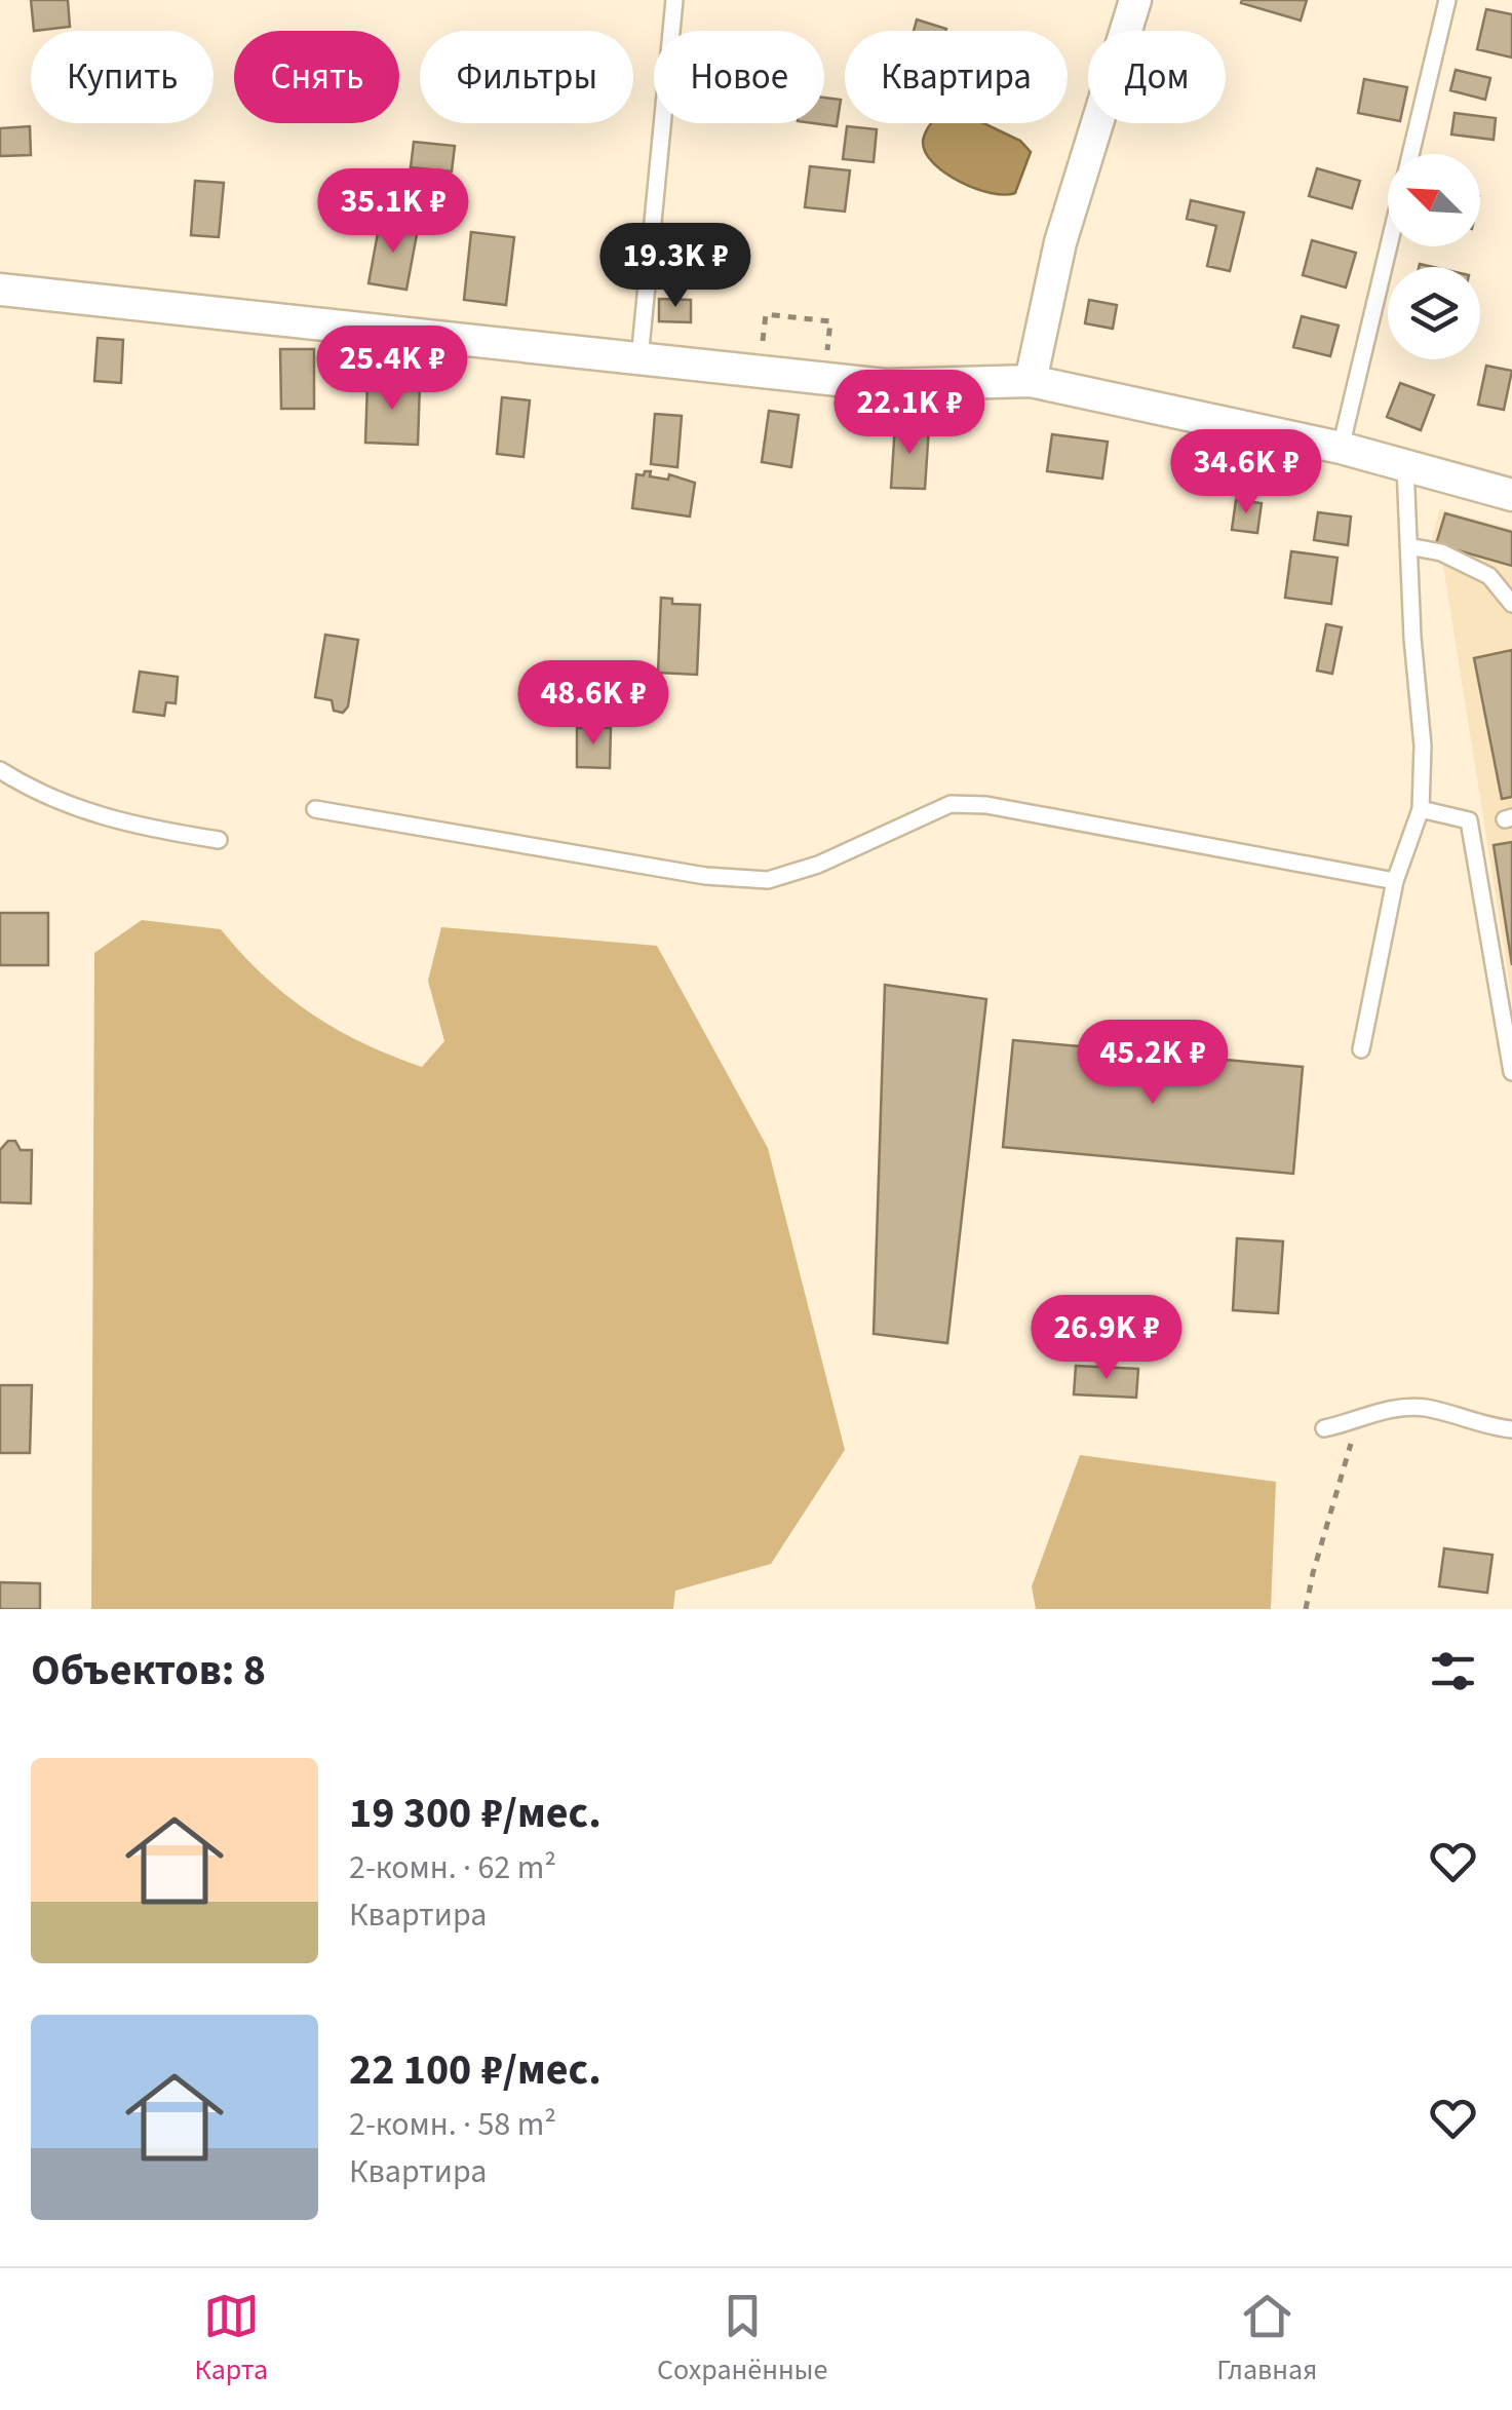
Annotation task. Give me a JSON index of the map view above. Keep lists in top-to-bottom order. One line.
{"north":"top left","page":{"chip":["Купить","Снять","Фильтры","Новое","Квартира","Дом"],"price":["35.1K ₽","19.3K ₽","25.4K ₽","22.1K ₽","34.6K ₽","48.6K ₽","45.2K ₽","26.9K ₽"],"heading":"Объектов: 8","list":[{"name":"19 300 ₽/мес.","note":"2-комн. · 62 m² · Квартира"},{"name":"22 100 ₽/мес.","note":"2-комн. · 58 m² · Квартира"}],"tabs":["Карта","Сохранённые","Главная"]}}
